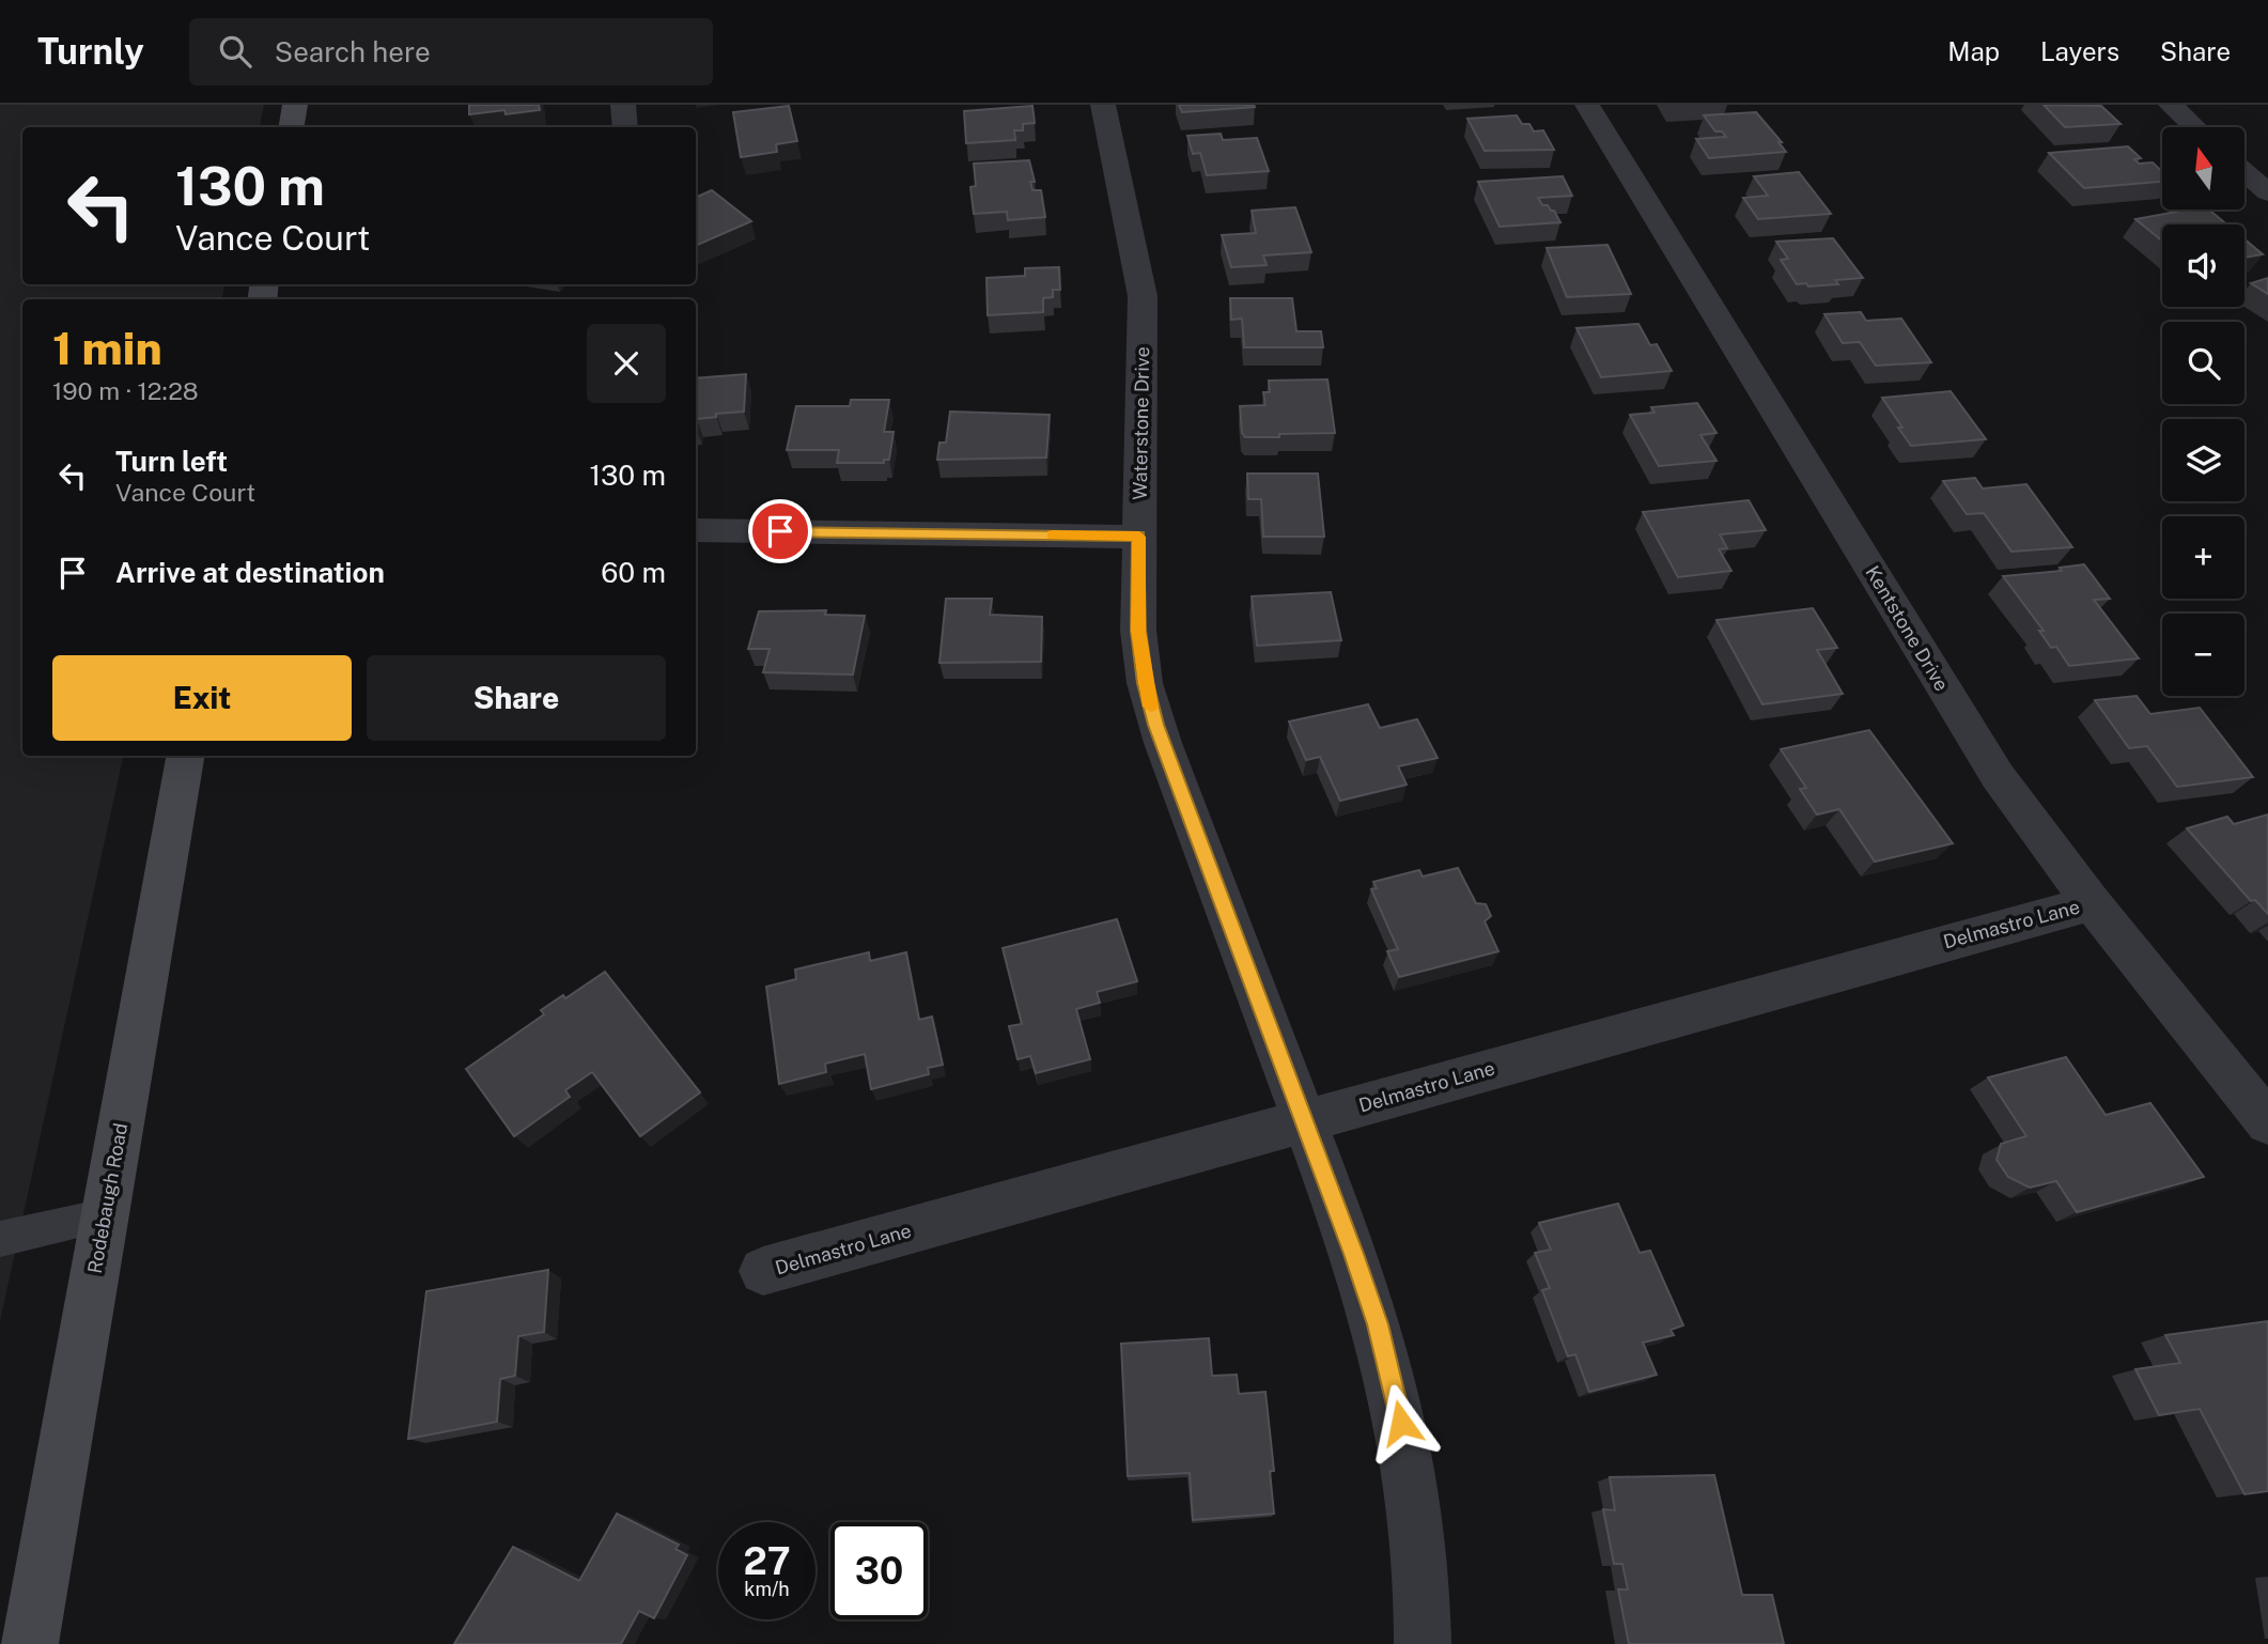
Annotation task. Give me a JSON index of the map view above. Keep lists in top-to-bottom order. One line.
{"streets":{"street":["Waterstone Drive","Kentstone Drive","Delmastro Lane","Rodebaugh Road"]},"crossings":[["Waterstone Drive","Delmastro Lane"],["Kentstone Drive","Delmastro Lane"]],"north":"top","page":{"header":"Turnly","search":"Search here","nav":["Map","Layers","Share"],"map_buttons":["+","−"],"turn":["130 m","Vance Court"],"heading":["1 min","190 m · 12:28"],"list":[{"name":"Turn left","note":"Vance Court","value":"130 m"},{"name":"Arrive at destination","value":"60 m"}],"buttons":["Exit","Share"],"speed":"27 km/h","limit":"30"}}
